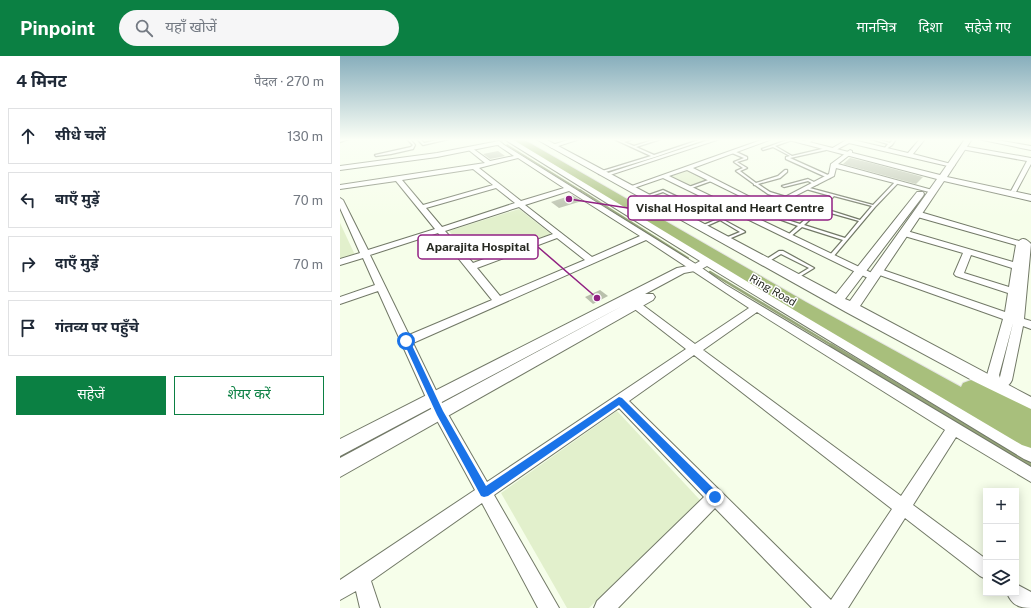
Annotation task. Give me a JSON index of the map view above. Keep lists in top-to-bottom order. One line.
{"streets":{"highway":["Ring Road"]},"places":["Vishal Hospital and Heart Centre","Aparajita Hospital"],"page":{"header":"Pinpoint","search":"यहाँ खोजें","nav":["मानचित्र","दिशा","सहेजे गए"],"heading":["4 मिनट","पैदल · 270 m"],"list":[["सीधे चलें","130 m"],["बाएँ मुड़ें","70 m"],["दाएँ मुड़ें","70 m"],"गंतव्य पर पहुँचे"],"buttons":["सहेजें","शेयर करें"],"map_buttons":["+","−"]}}
